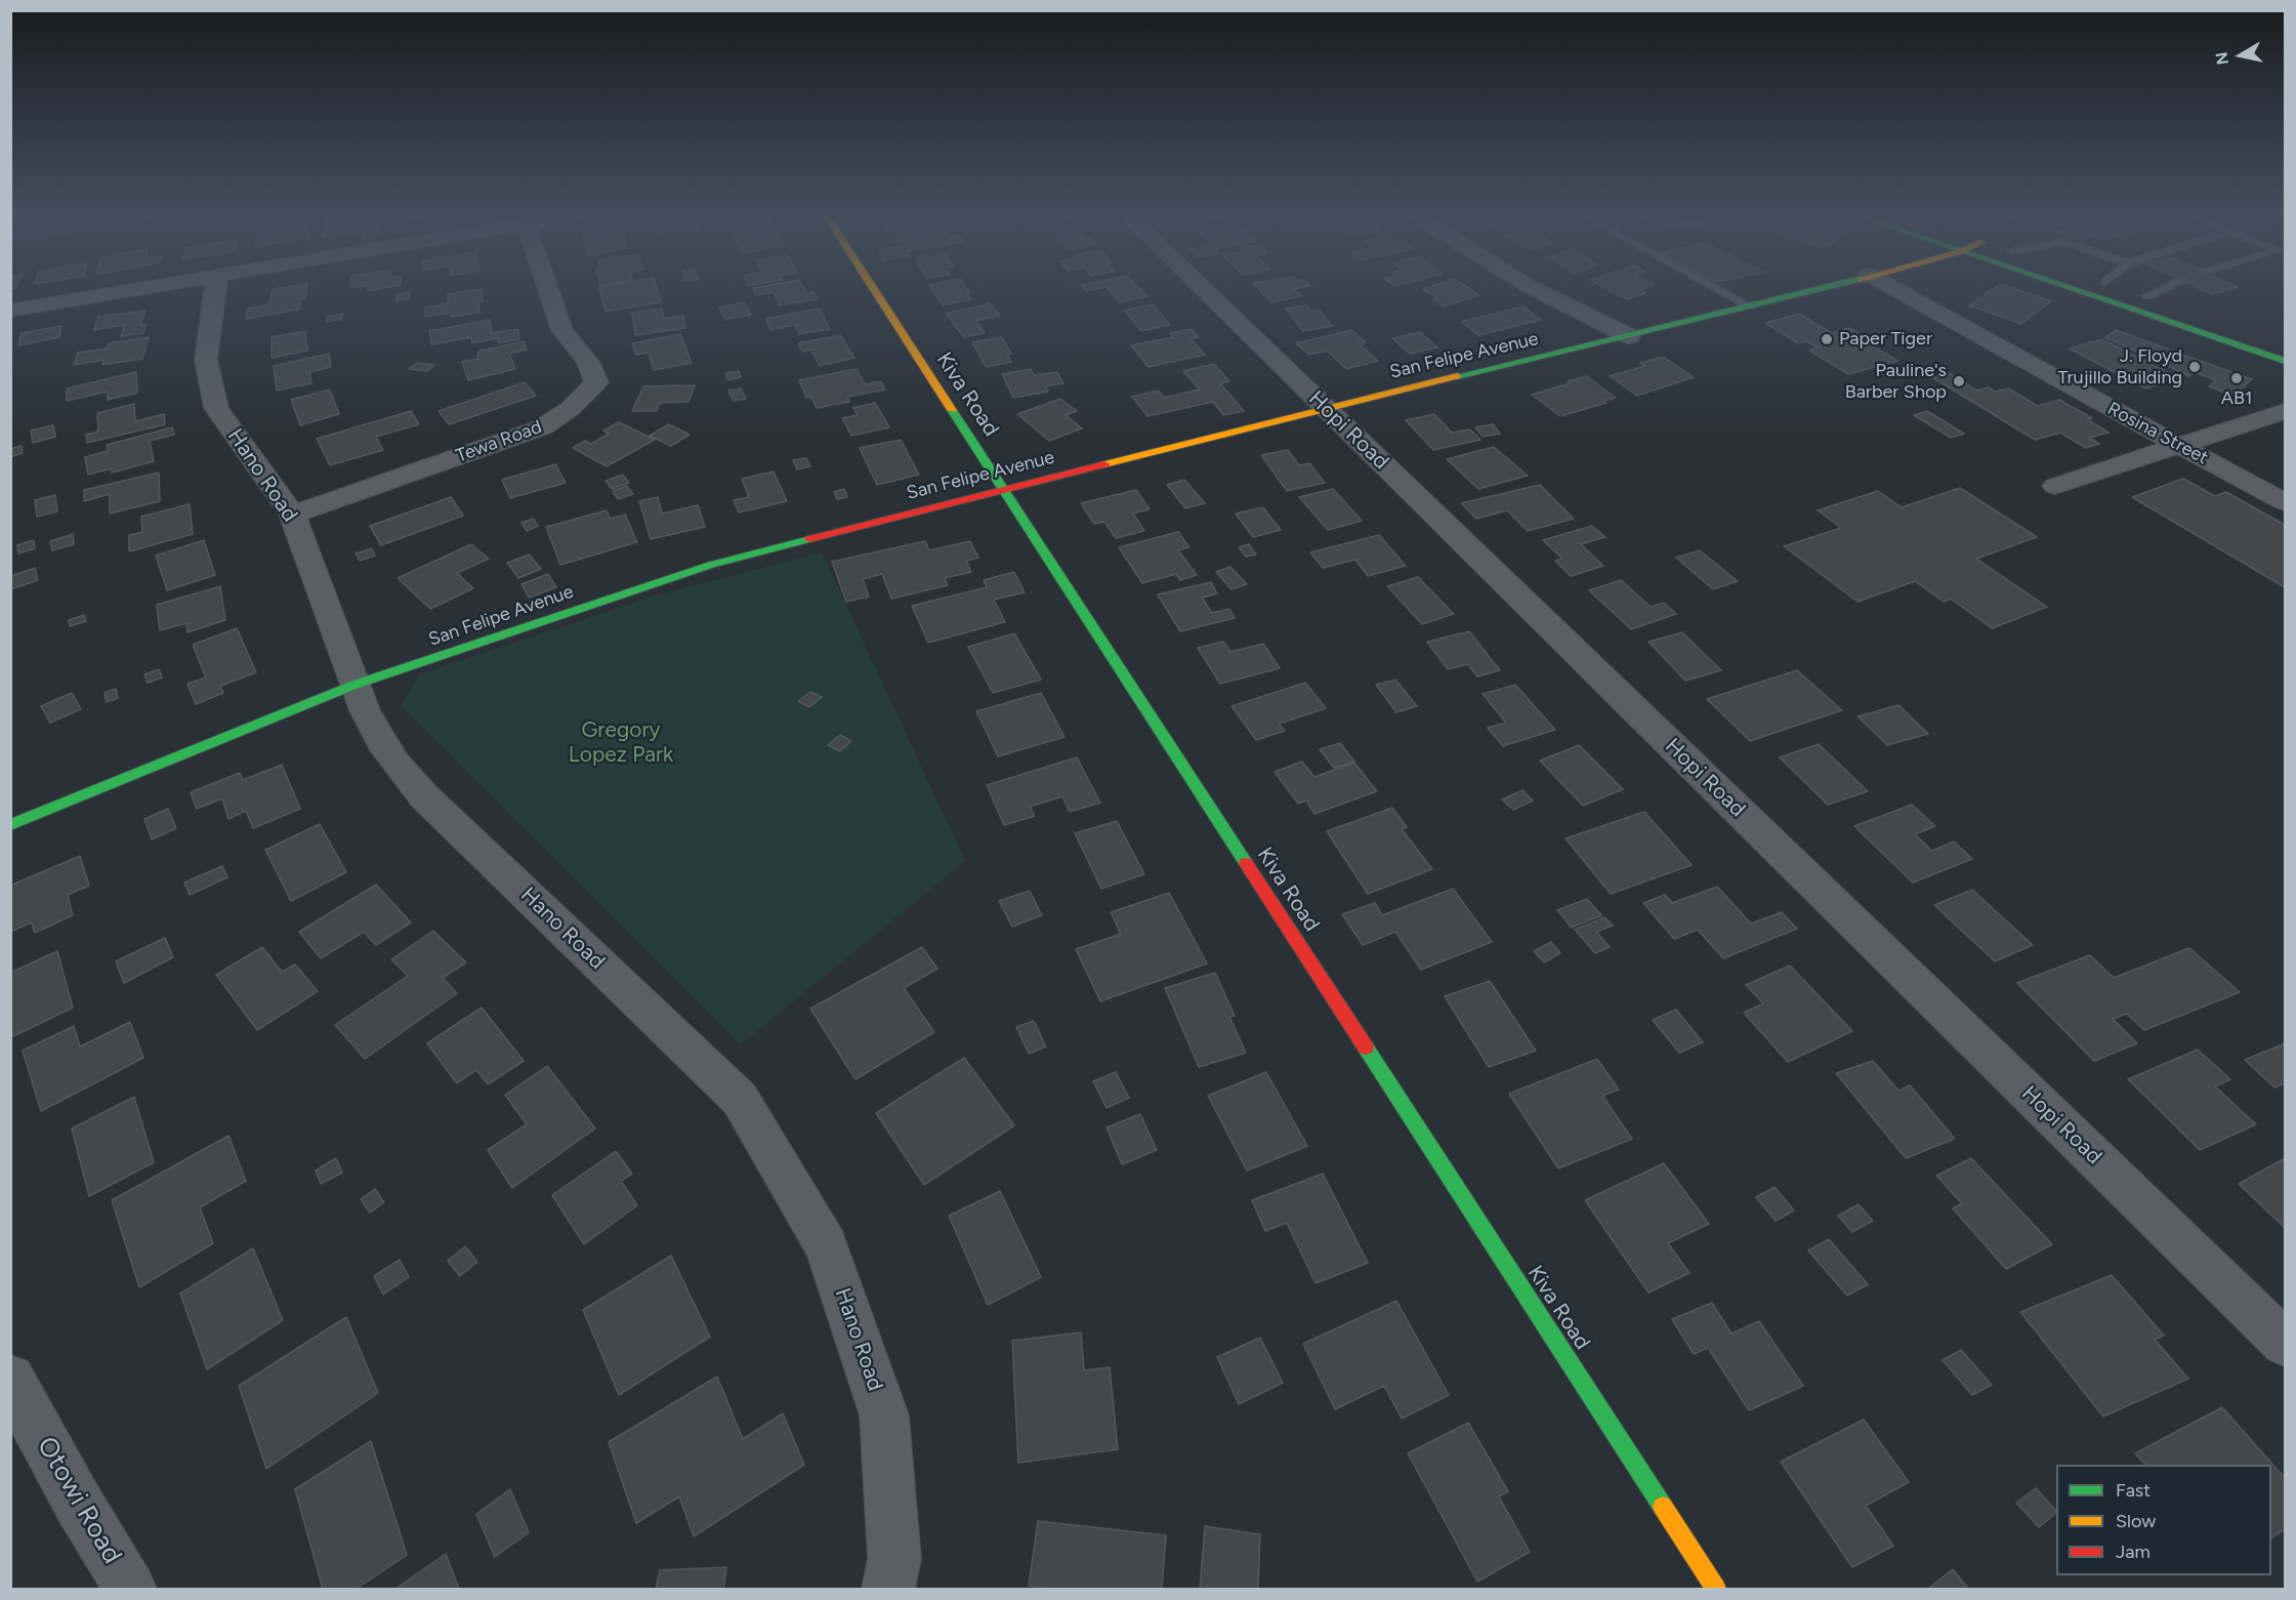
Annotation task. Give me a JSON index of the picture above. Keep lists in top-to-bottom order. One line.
{"streets":{"street":["San Felipe Avenue","Kiva Road","Hopi Road","Rosina Street","Tewa Road","Hano Road","Otowi Road"]},"crossings":[["San Felipe Avenue","Kiva Road"],["San Felipe Avenue","Hopi Road"],["San Felipe Avenue","Hano Road"],["Tewa Road","Hano Road"]],"parks":["Gregory Lopez Park"],"places":["Paper Tiger","J. Floyd Trujillo Building","AB1","Pauline's Barber Shop"],"legend":["Fast","Slow","Jam"],"north":"left"}
